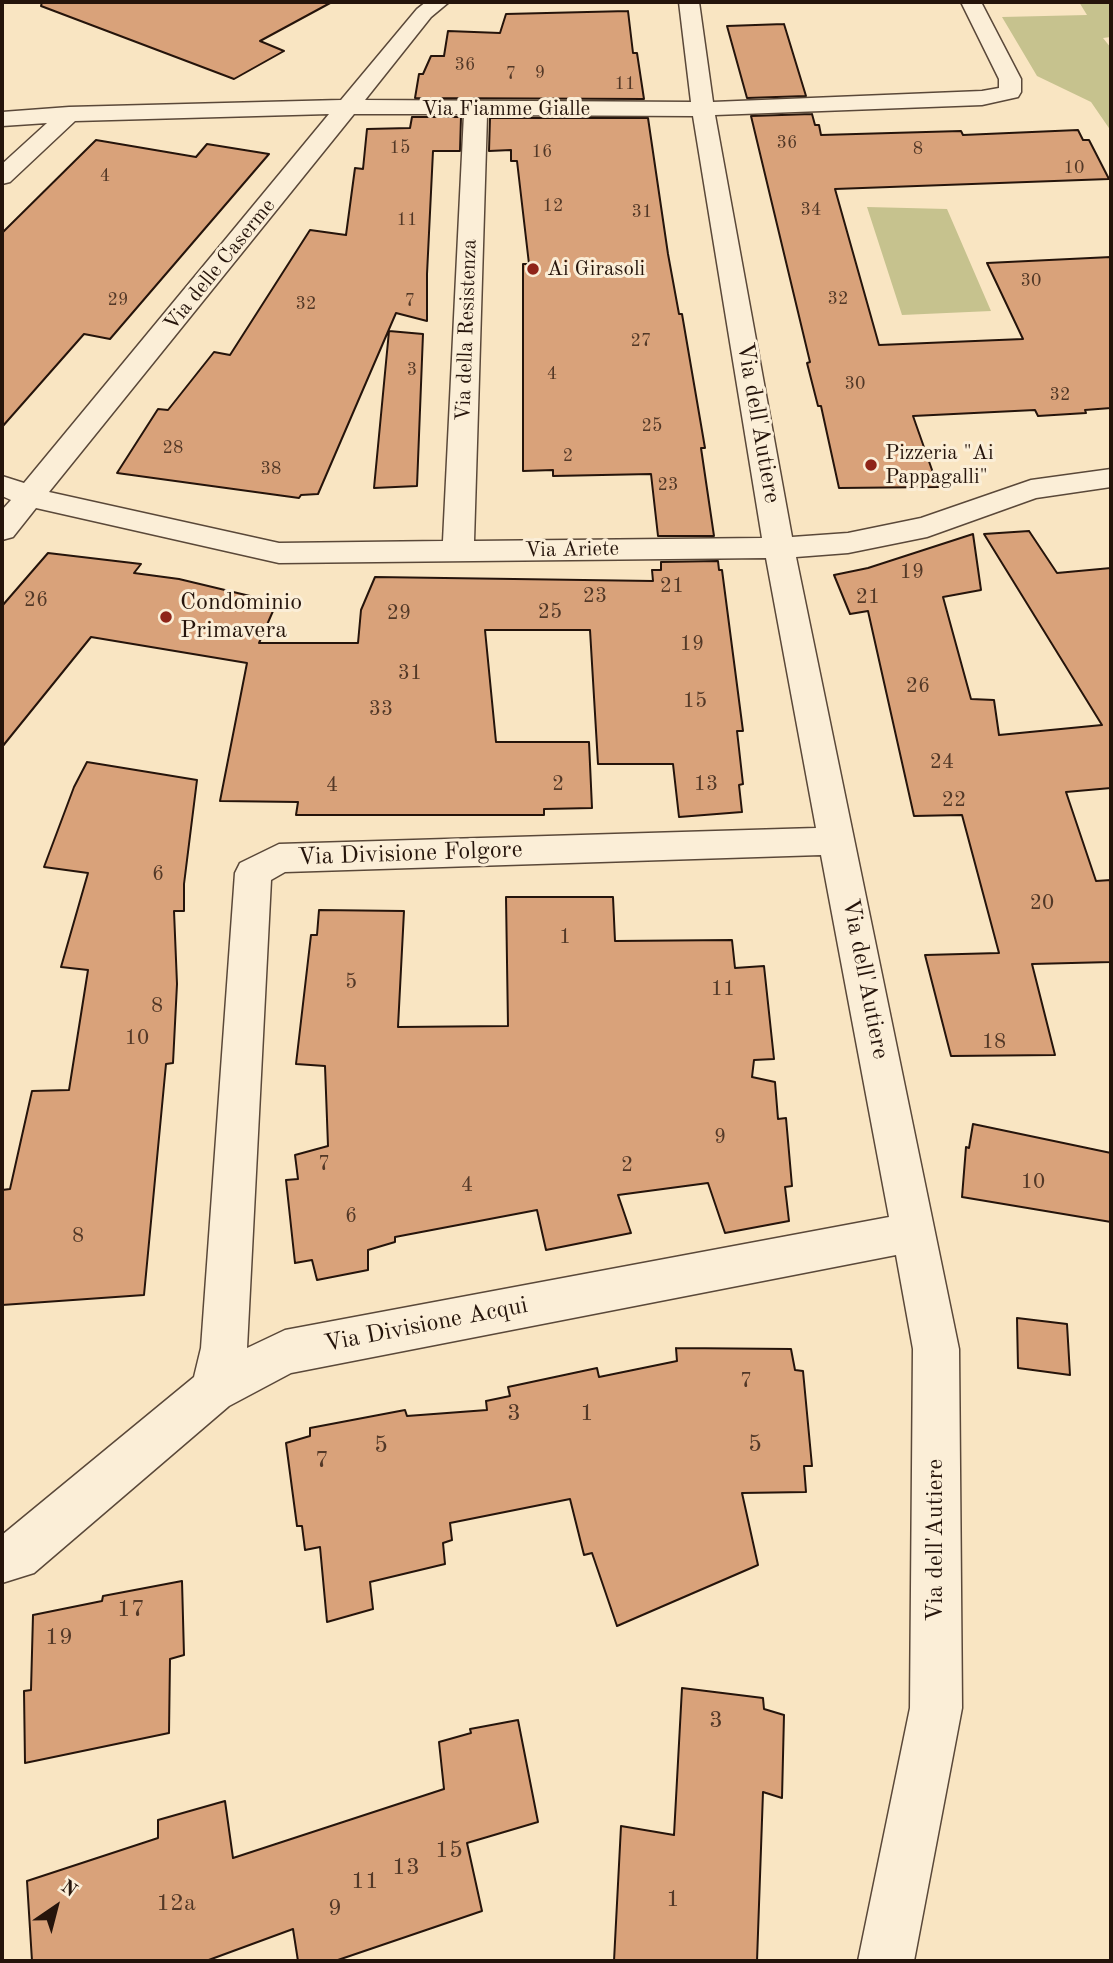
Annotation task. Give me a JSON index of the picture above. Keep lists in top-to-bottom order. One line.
{"streets":{"street":["Via Fiamme Gialle","Via delle Caserme","Via della Resistenza","Via dell'Autiere","Via Ariete","Via Divisione Folgore","Via Divisione Acqui"]},"crossings":[["Via Fiamme Gialle","Via delle Caserme"],["Via Fiamme Gialle","Via della Resistenza"],["Via Fiamme Gialle","Via dell'Autiere"],["Via delle Caserme","Via Ariete"],["Via della Resistenza","Via Ariete"],["Via dell'Autiere","Via Ariete"],["Via dell'Autiere","Via Divisione Folgore"],["Via dell'Autiere","Via Divisione Acqui"],["Via Divisione Folgore","Via Divisione Acqui"]],"places":["Ai Girasoli","Pizzeria \"Ai Pappagalli\"","Condominio Primavera"],"house_numbers":["36","9","7","11","36","15","8","16","10","4","12","34","31","11","30","32","29","7","32","27","3","4","30","32","25","28","2","38","23","19","21","23","21","26","25","29","19","31","26","15","33","24","2","13","4","22","6","20","1","5","11","8","10","18","9","7","2","10","4","6","8","7","3","1","5","5","7","17","19","3","15","13","11","1","12a","9"],"north":"top right"}
